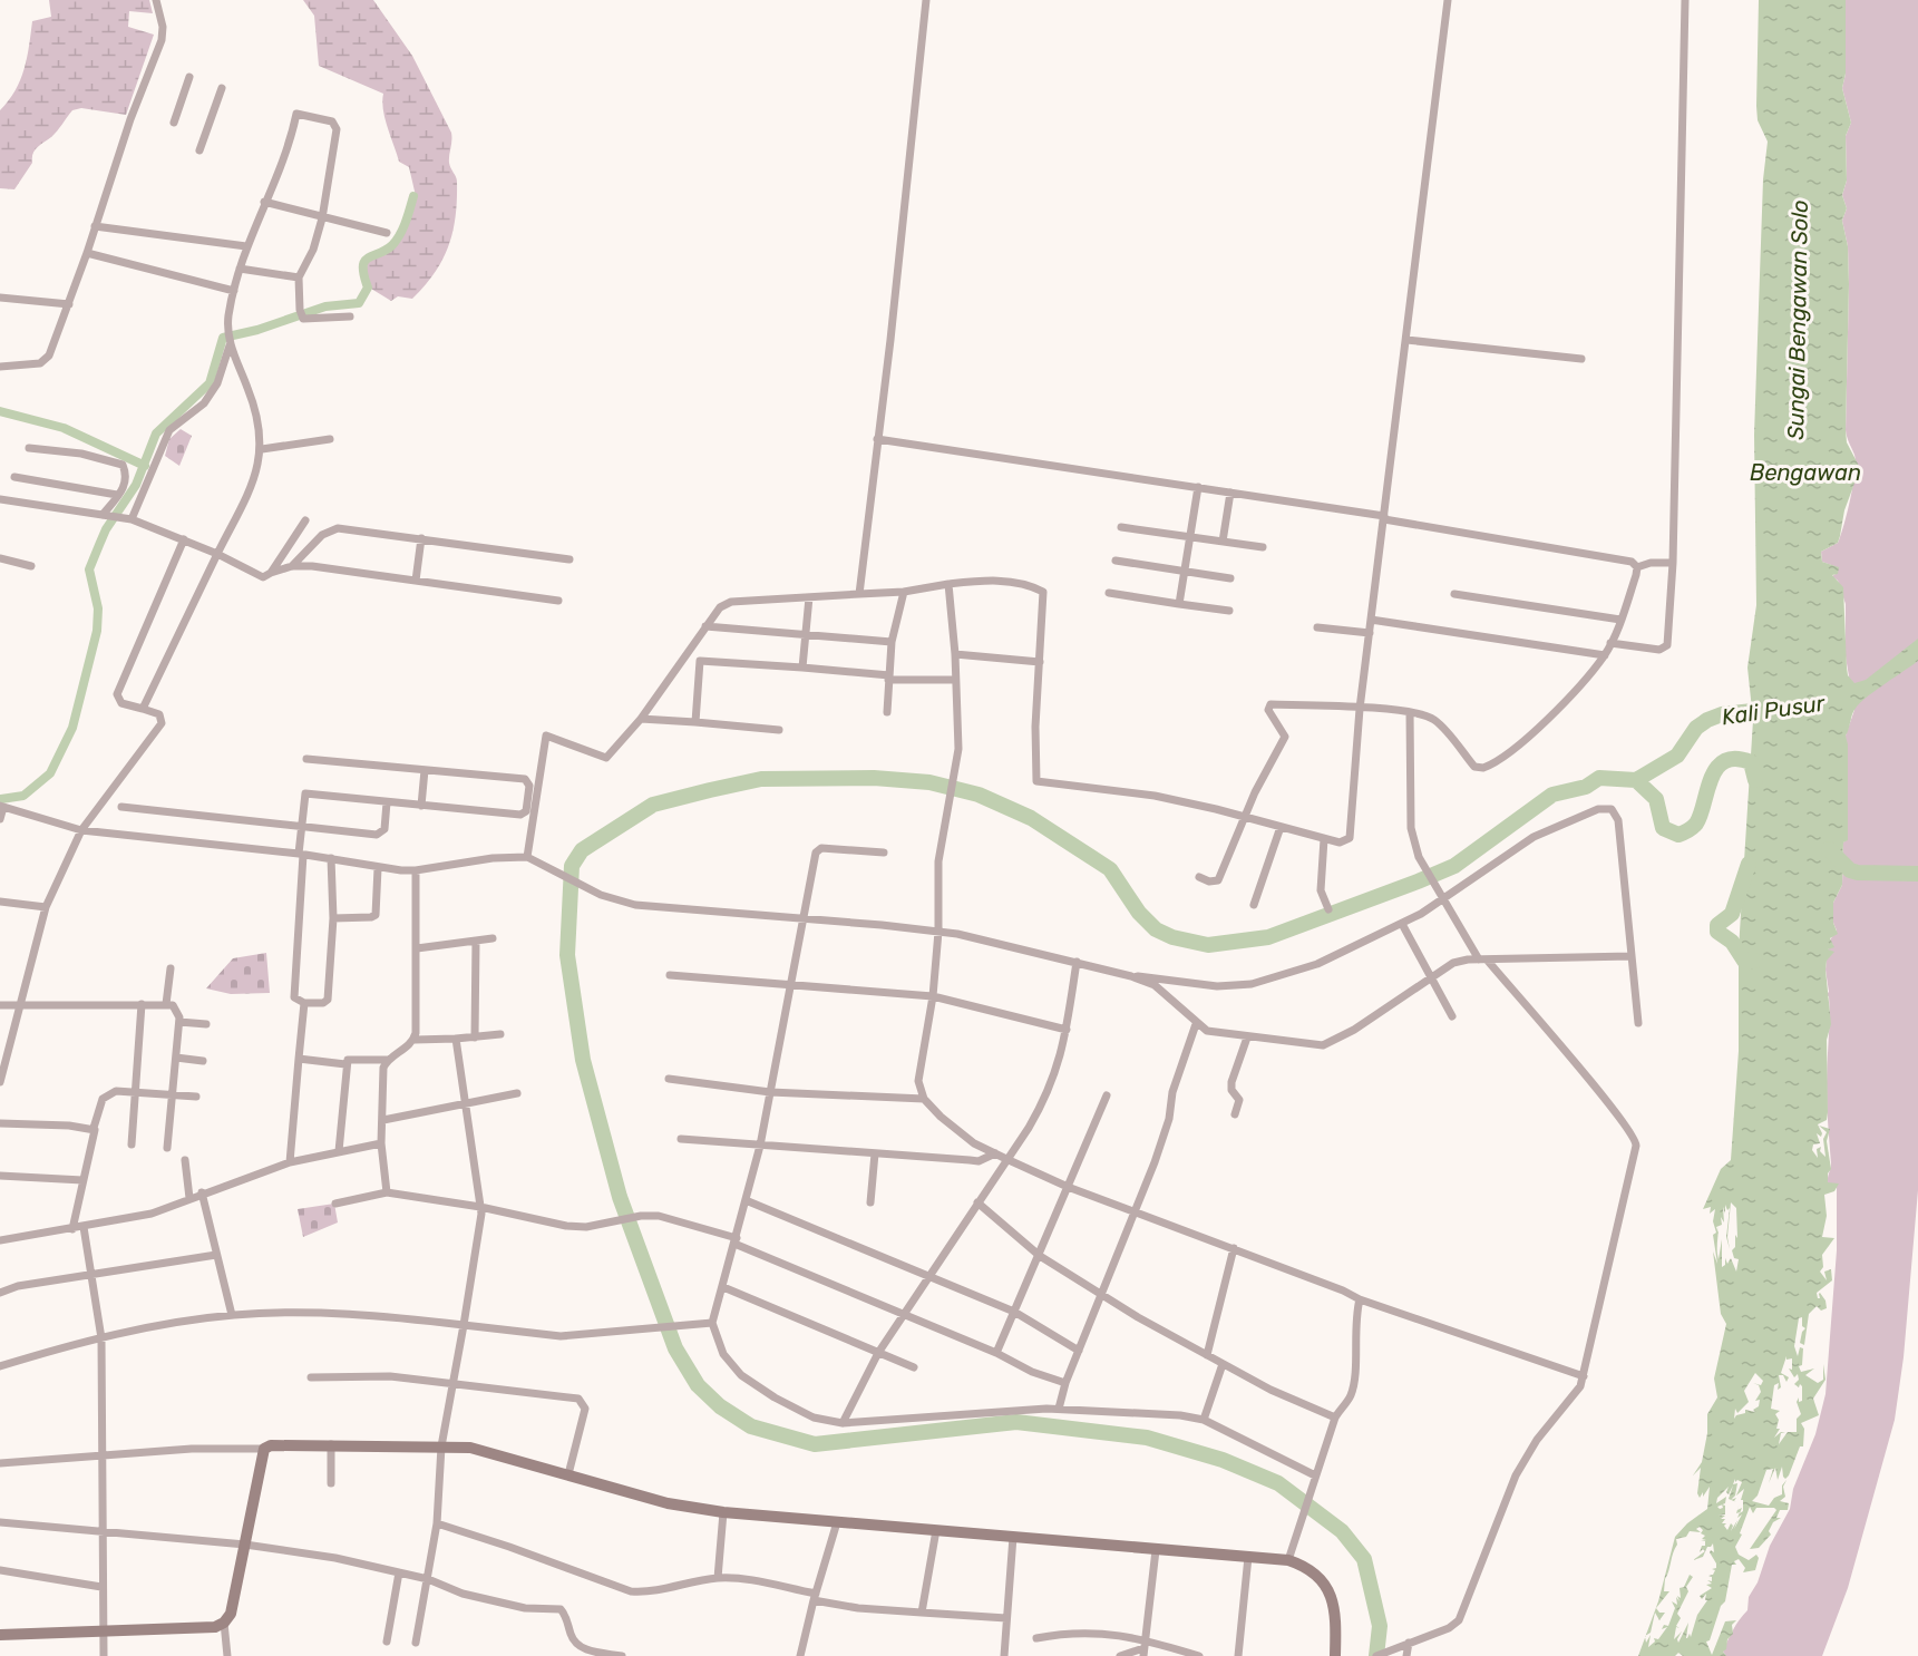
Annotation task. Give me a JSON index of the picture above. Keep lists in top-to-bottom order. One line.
{"water":["Sungai Bengawan Solo","Bengawan","Kali Pusur"]}
